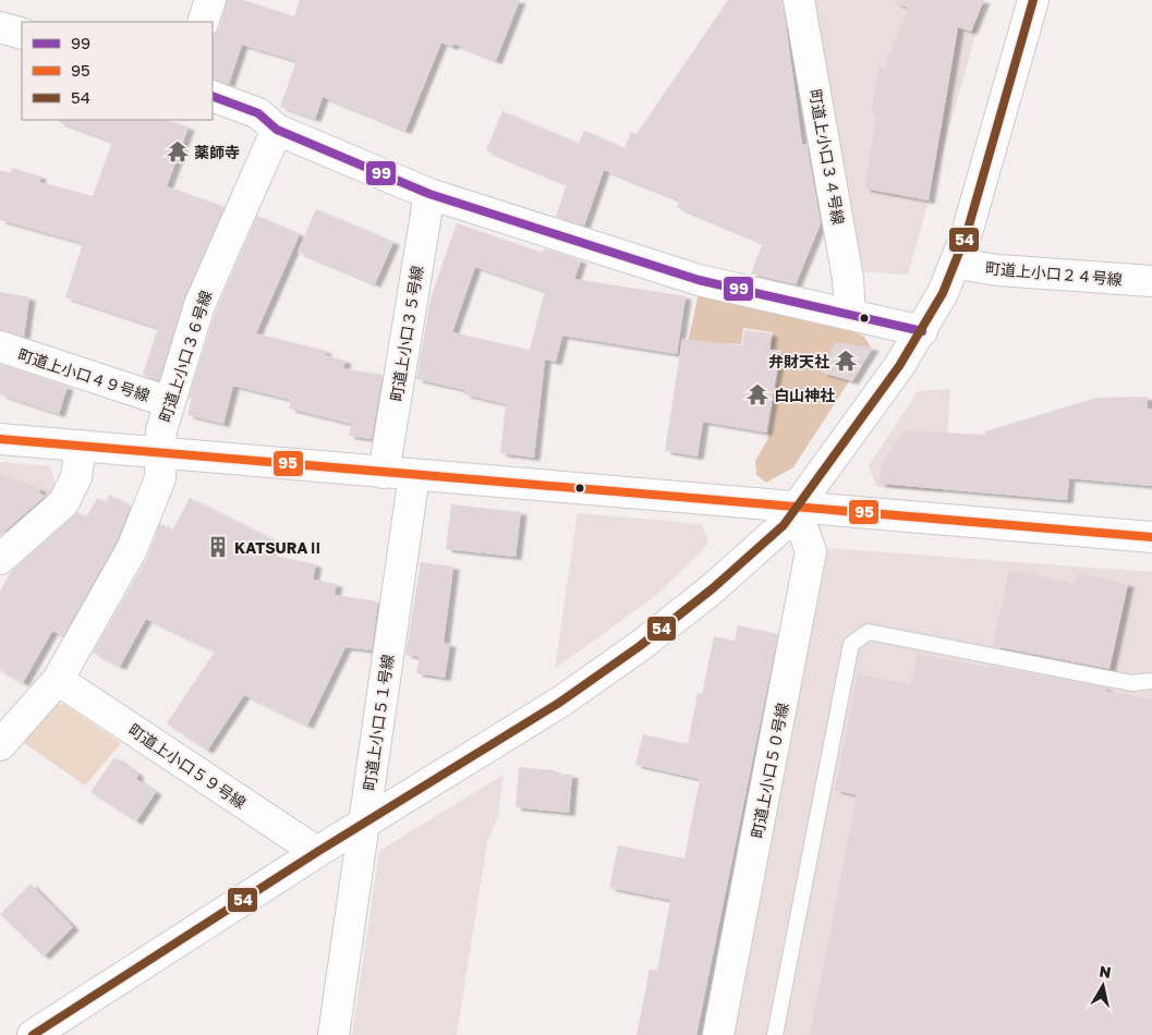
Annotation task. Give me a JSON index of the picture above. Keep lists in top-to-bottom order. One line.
{"streets":{"street":["町道上小口３４号線","町道上小口２４号線","町道上小口３５号線","町道上小口３６号線","町道上小口４９号線","町道上小口５１号線","町道上小口５９号線","町道上小口５０号線"]},"crossings":[["町道上小口３６号線","町道上小口４９号線"],["町道上小口３６号線","町道上小口５９号線"]],"places":{"temple":["薬師寺","弁財天社","白山神社"],"building":["KATSURAⅡ"]},"lines":["transit line 54","transit line 99","transit line 95"],"legend":["99","95","54"],"north":"top"}
